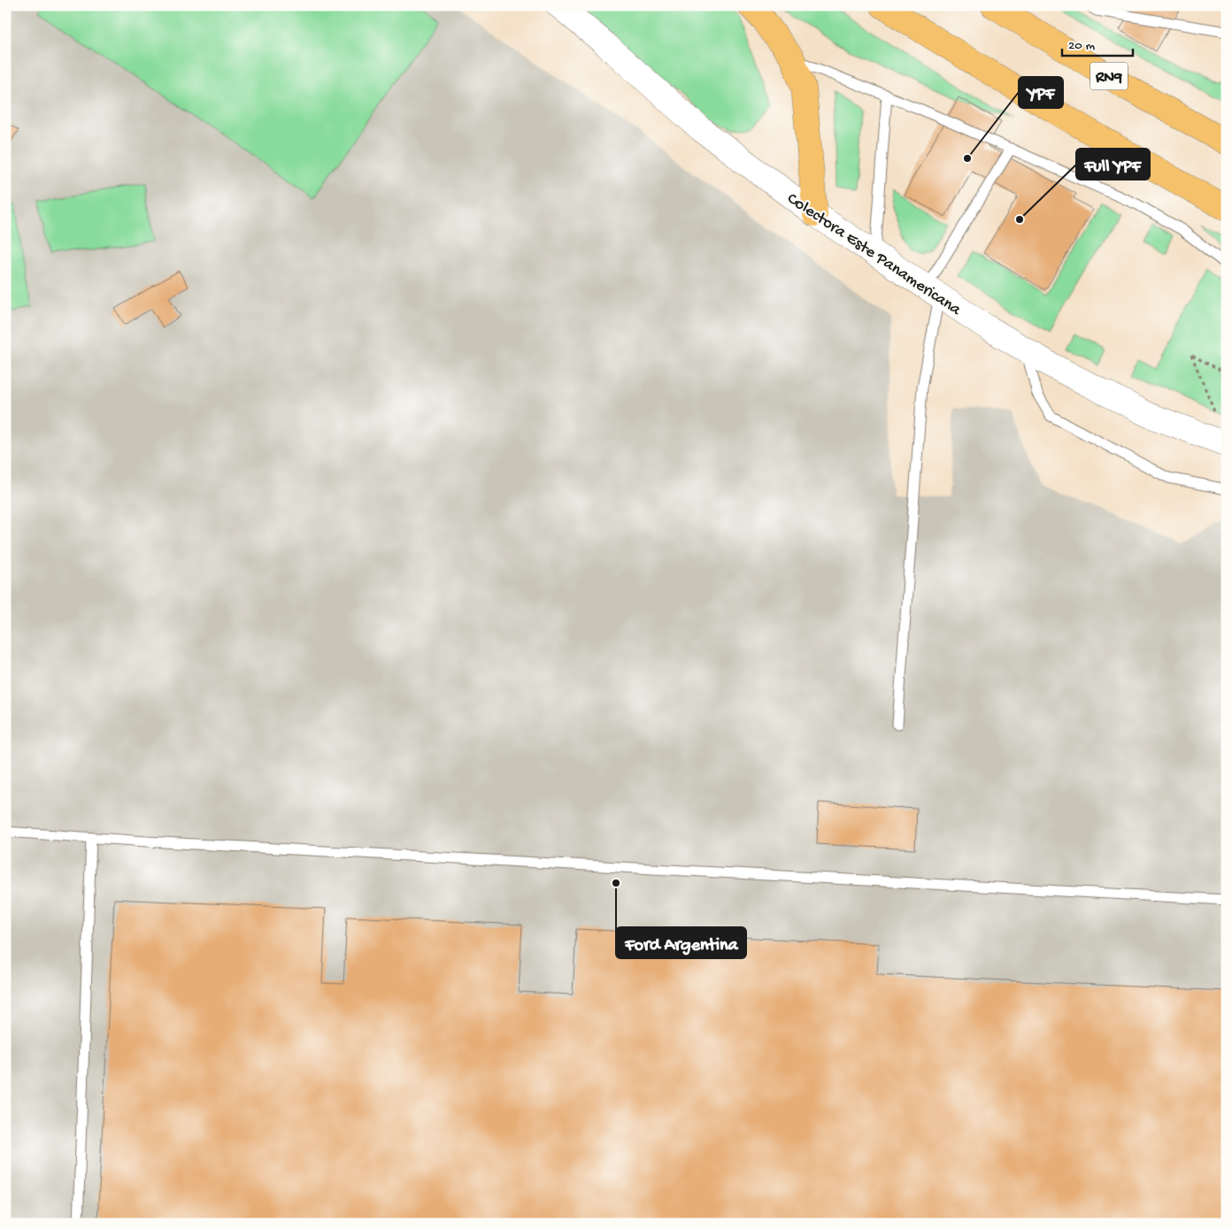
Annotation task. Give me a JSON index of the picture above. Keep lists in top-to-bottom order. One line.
{"streets":{"highway":["RN9"],"street":["Colectora Este Panamericana"]},"places":["YPF","Full YPF","Ford Argentina"],"scale_bar":"20 m"}
